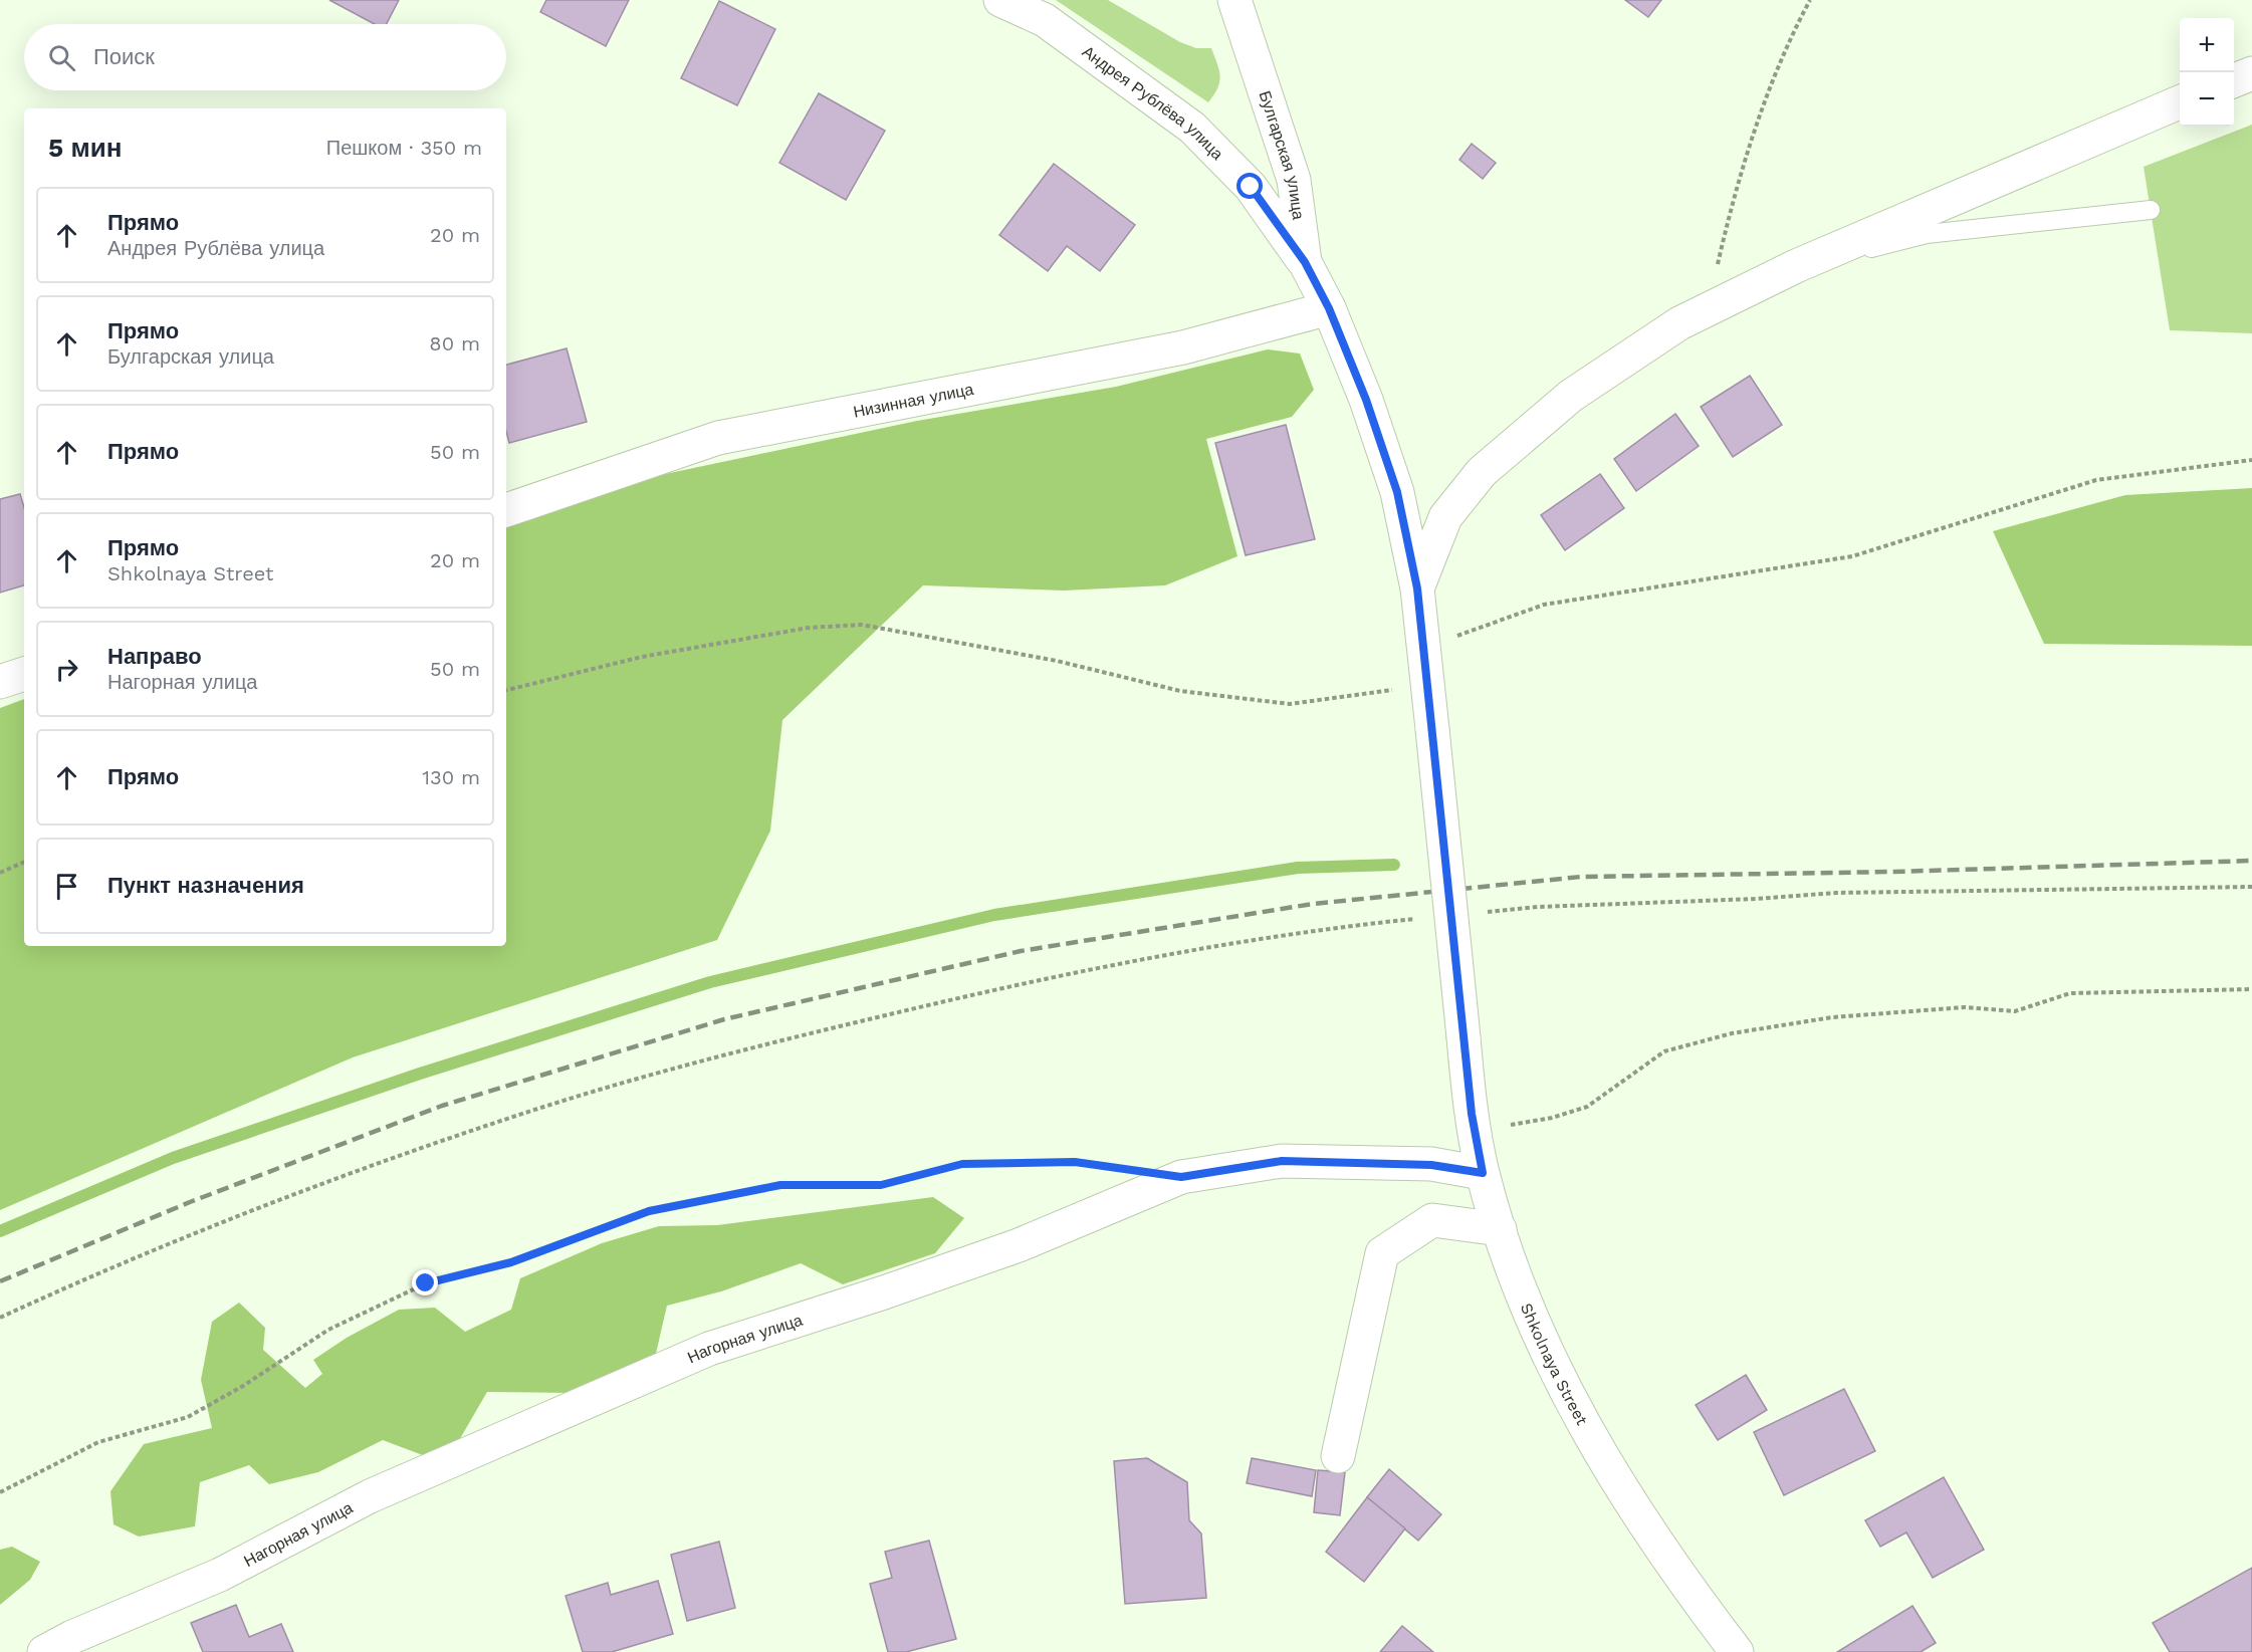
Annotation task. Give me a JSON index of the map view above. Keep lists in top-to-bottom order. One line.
{"streets":{"street":["Андрея Рублёва улица","Булгарская улица","Низинная улица","Нагорная улица","Shkolnaya Street"]},"crossings":[["Андрея Рублёва улица","Булгарская улица"],["Булгарская улица","Низинная улица"],["Булгарская улица","Shkolnaya Street"],["Нагорная улица","Shkolnaya Street"]],"page":{"map_buttons":["+","−"],"search":"Поиск","heading":["5 мин","Пешком · 350 m"],"list":[["Прямо","Андрея Рублёва улица","20 m"],["Прямо","Булгарская улица","80 m"],["Прямо","50 m"],["Прямо","Shkolnaya Street","20 m"],["Направо","Нагорная улица","50 m"],["Прямо","130 m"],"Пункт назначения"]}}
